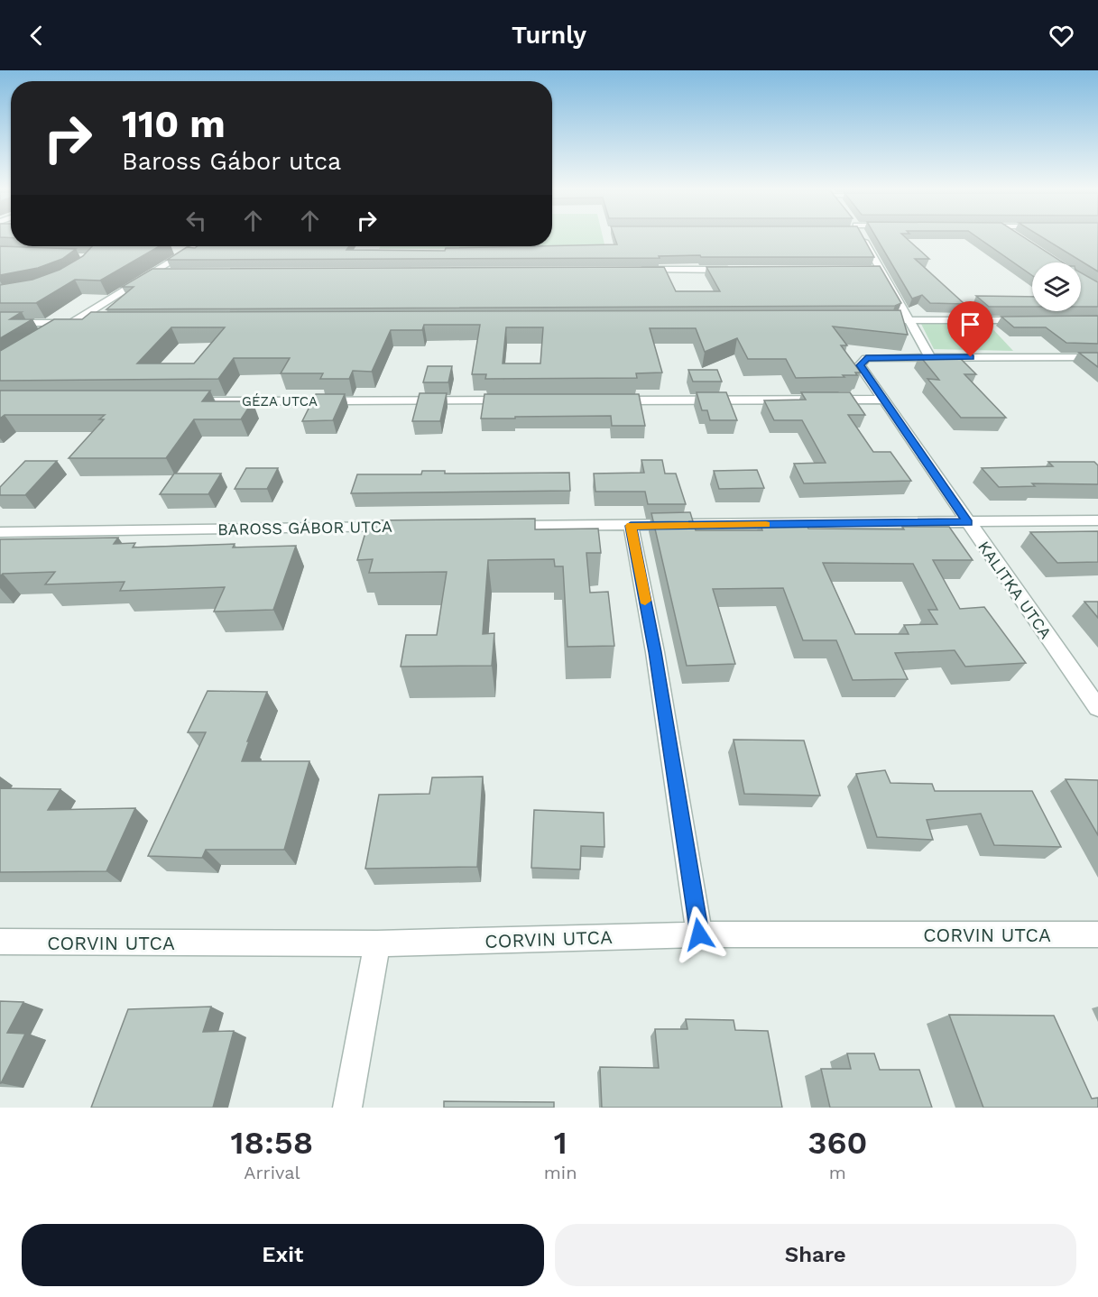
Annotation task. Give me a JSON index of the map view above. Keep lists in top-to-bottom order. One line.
{"streets":{"street":["GÉZA UTCA","BAROSS GÁBOR UTCA","KALITKA UTCA","CORVIN UTCA"]},"page":{"header":"Turnly","turn":["110 m","Baross Gábor utca"],"eta":["18:58","Arrival","1","min","360","m"],"buttons":["Exit","Share"]}}
